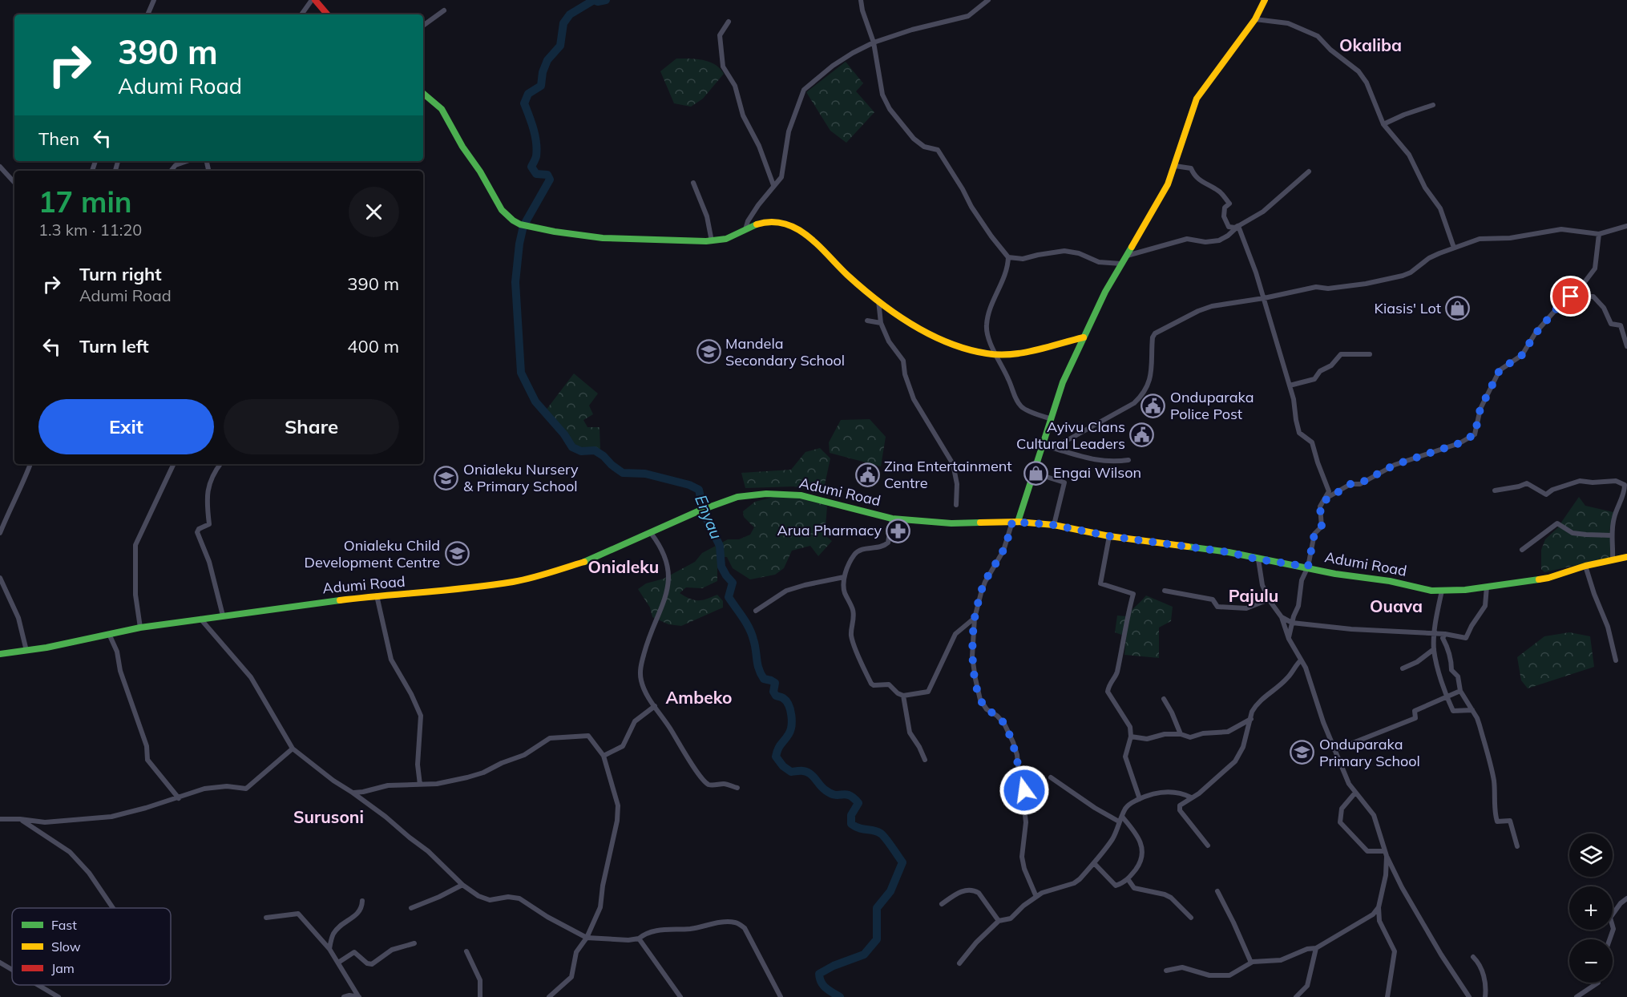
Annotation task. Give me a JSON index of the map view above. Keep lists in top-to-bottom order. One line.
{"streets":{"main road":["Adumi Road"]},"districts":["Okaliba","Onialeku","Pajulu","Ouava","Ambeko","Surusoni"],"water":["Enyau"],"places":{"shop":["Kiasis' Lot","Engai Wilson"],"school or university":["Mandela Secondary School","Onialeku Nursery & Primary School","Onialeku Child Development Centre","Onduparaka Primary School"],"public building":["Onduparaka Police Post","Ayivu Clans Cultural Leaders","Zina Entertainment Centre"],"pharmacy":["Arua Pharmacy"]},"legend":["Fast","Slow","Jam"],"page":{"turn":["390 m","Adumi Road"],"then":"Then","heading":["17 min","1.3 km · 11:20"],"list":[{"name":"Turn right","note":"Adumi Road","value":"390 m"},{"name":"Turn left","value":"400 m"}],"buttons":["Exit","Share"],"map_buttons":["+","−"]}}
